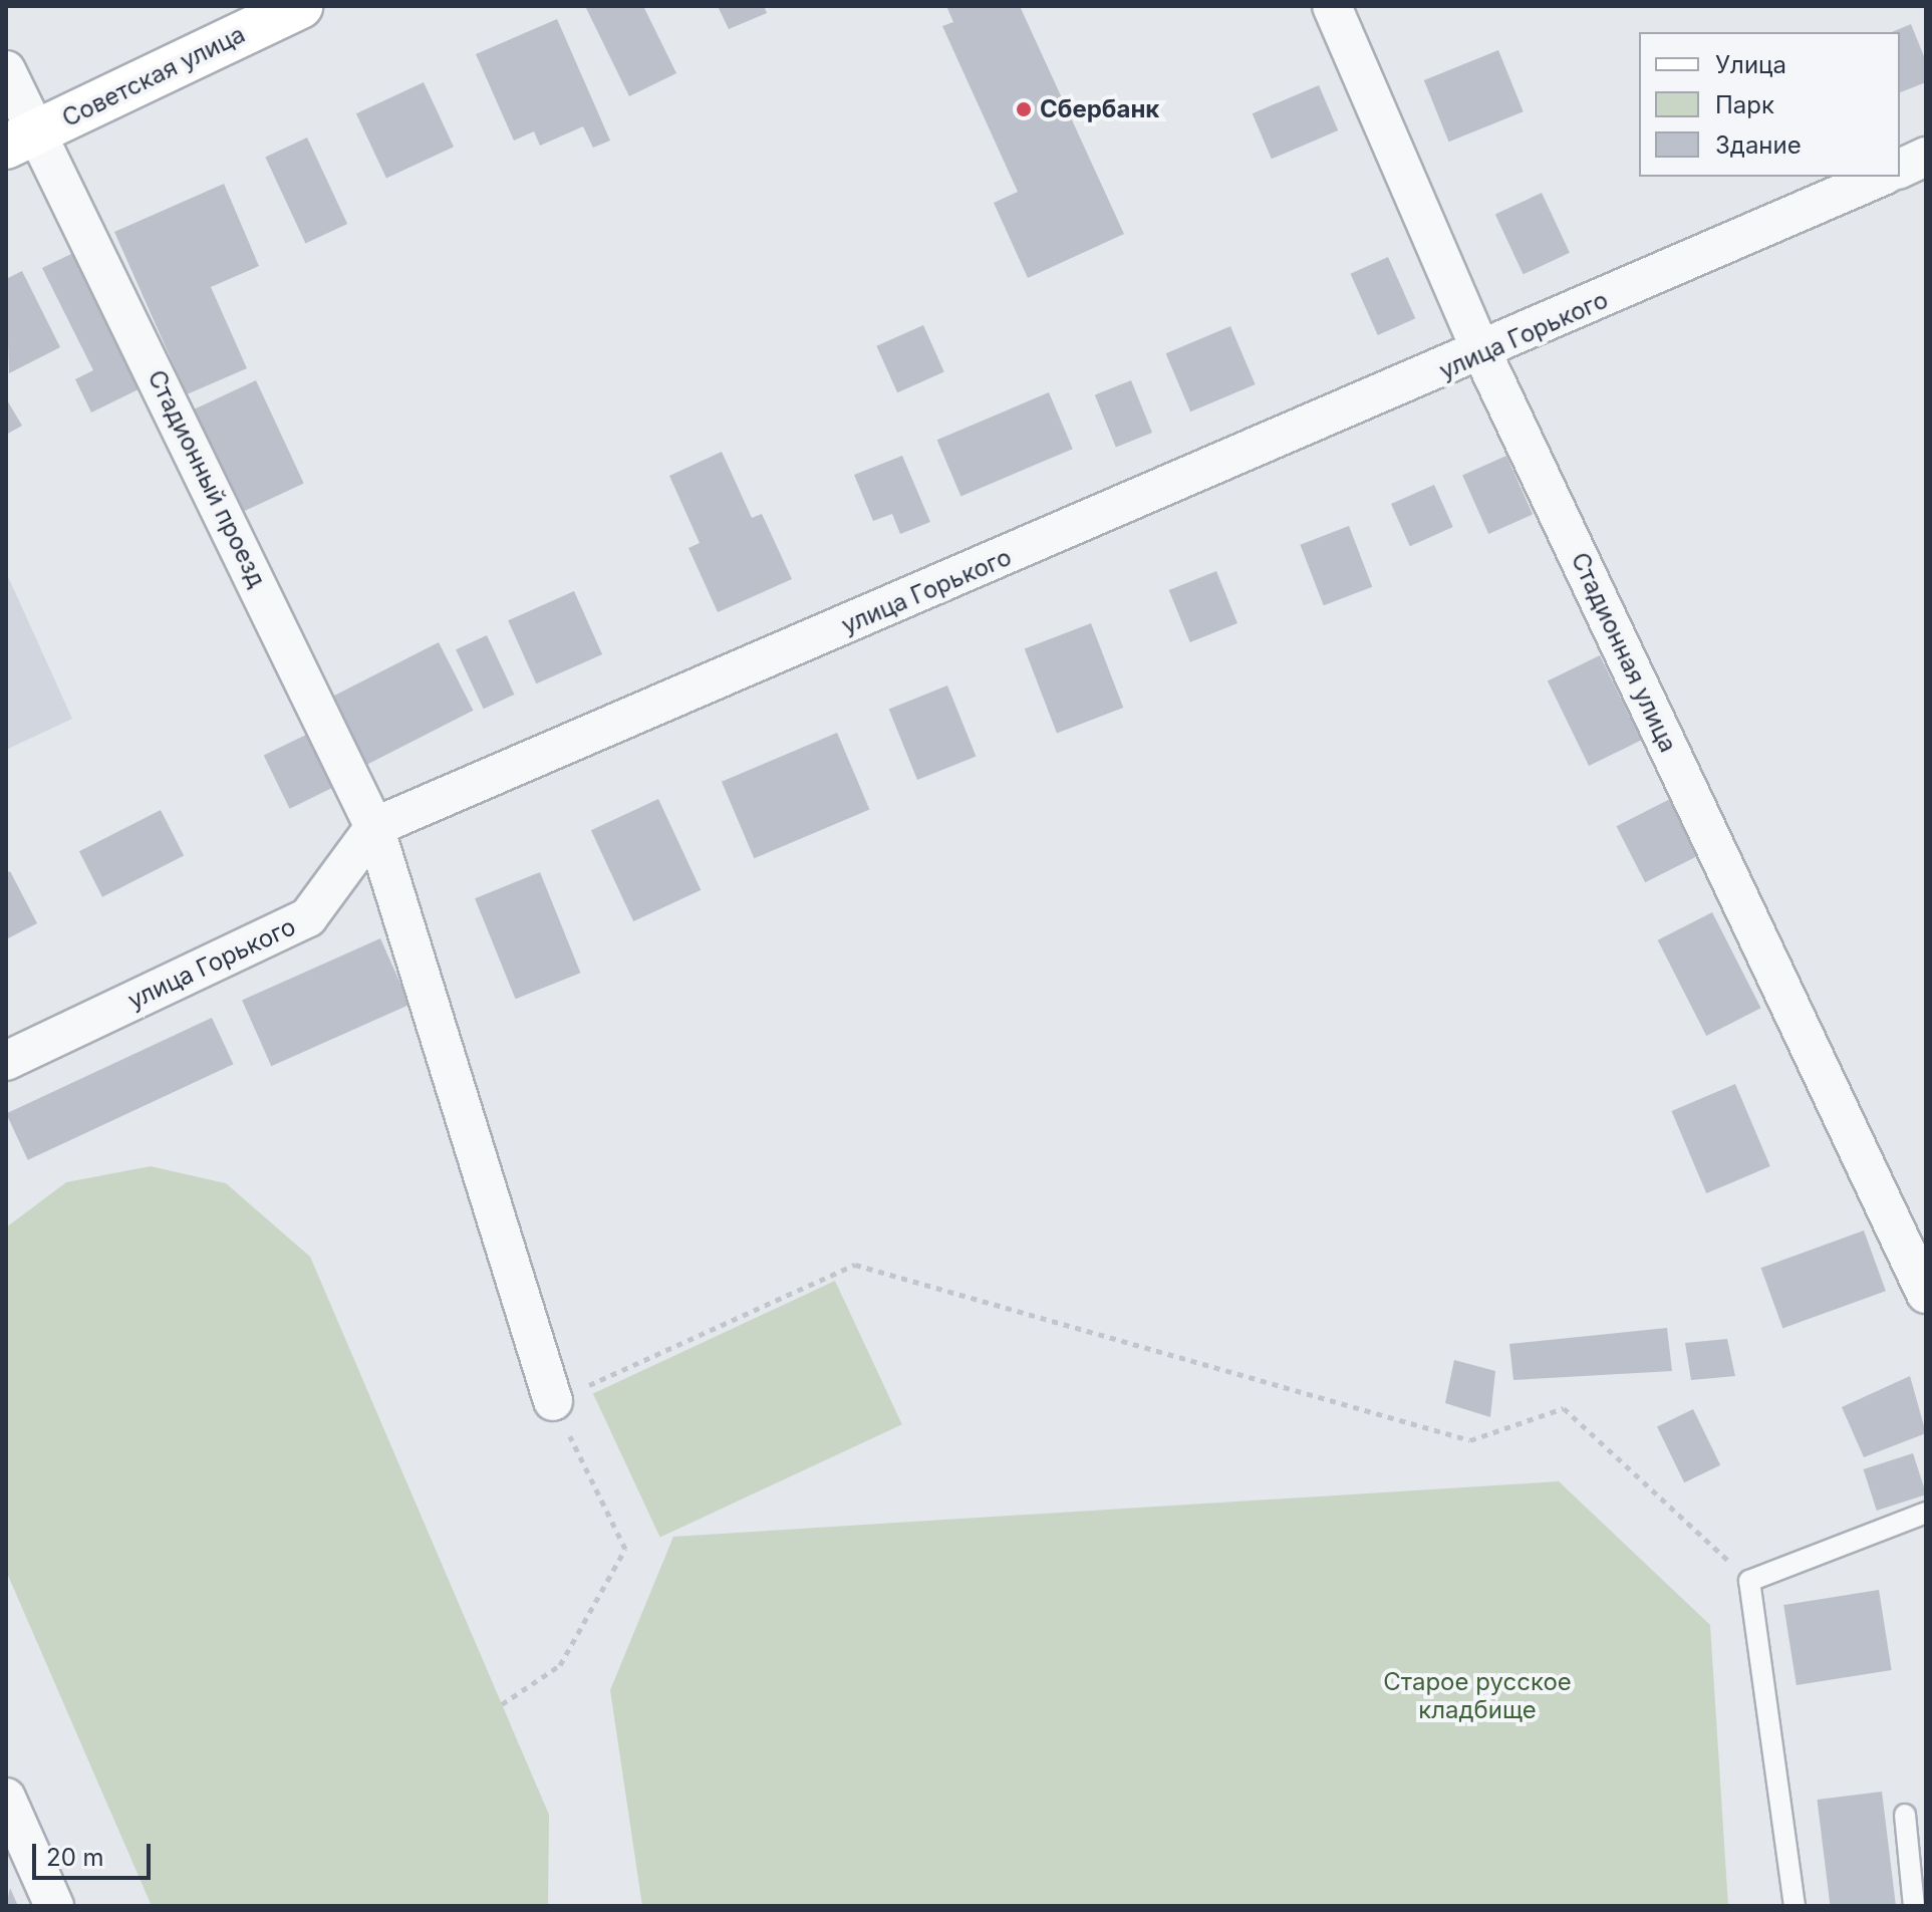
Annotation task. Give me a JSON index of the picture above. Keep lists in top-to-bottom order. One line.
{"streets":{"main road":["Советская улица"],"street":["улица Горького","Стадионный проезд","Стадионная улица"]},"crossings":[["Советская улица","Стадионный проезд"],["улица Горького","Стадионный проезд"],["улица Горького","Стадионная улица"]],"parks":["Старое русское кладбище"],"places":["Сбербанк"],"legend":["Улица","Парк","Здание"],"scale_bar":"20 m"}
